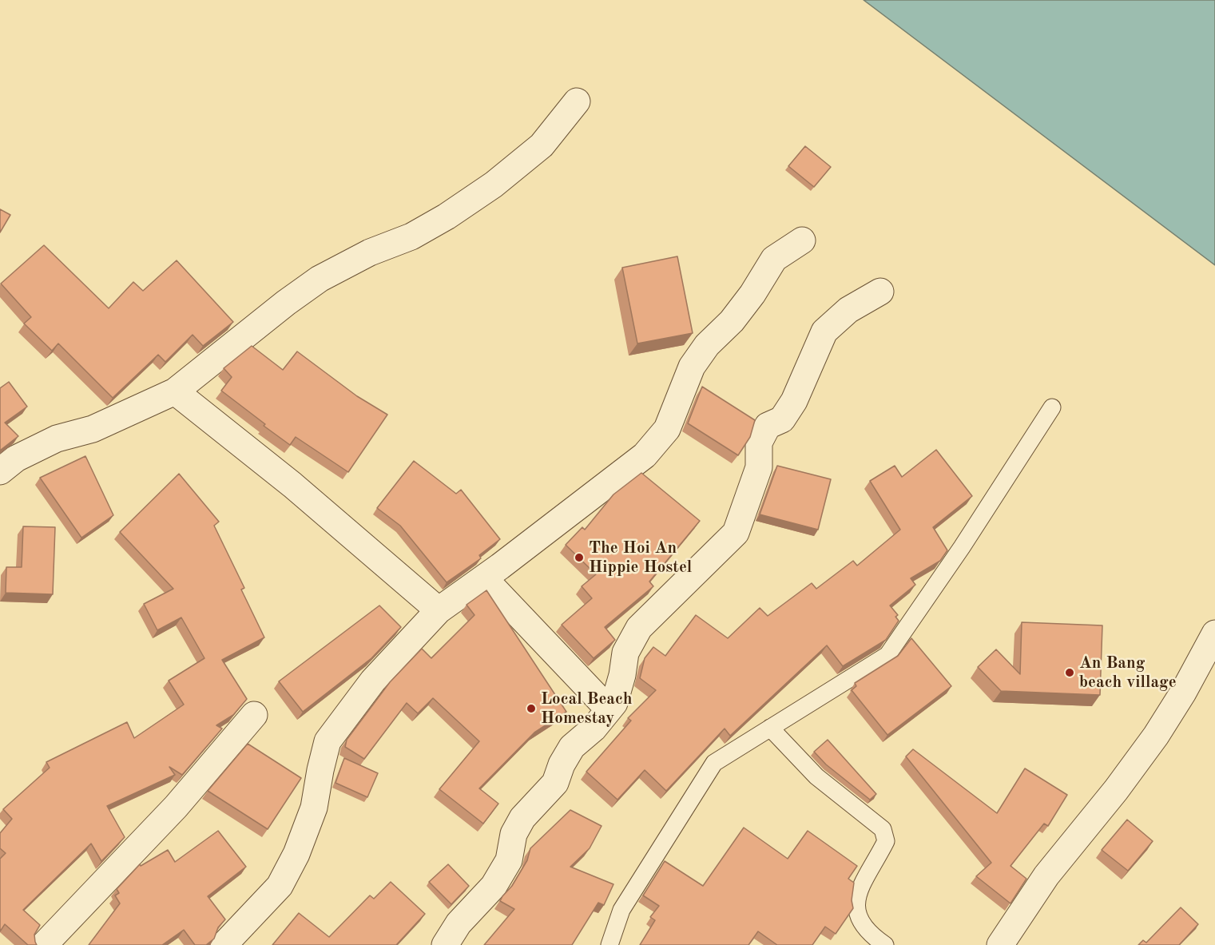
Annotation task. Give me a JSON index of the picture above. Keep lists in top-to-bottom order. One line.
{"places":["The Hoi An Hippie Hostel","An Bang beach village","Local Beach Homestay"]}
